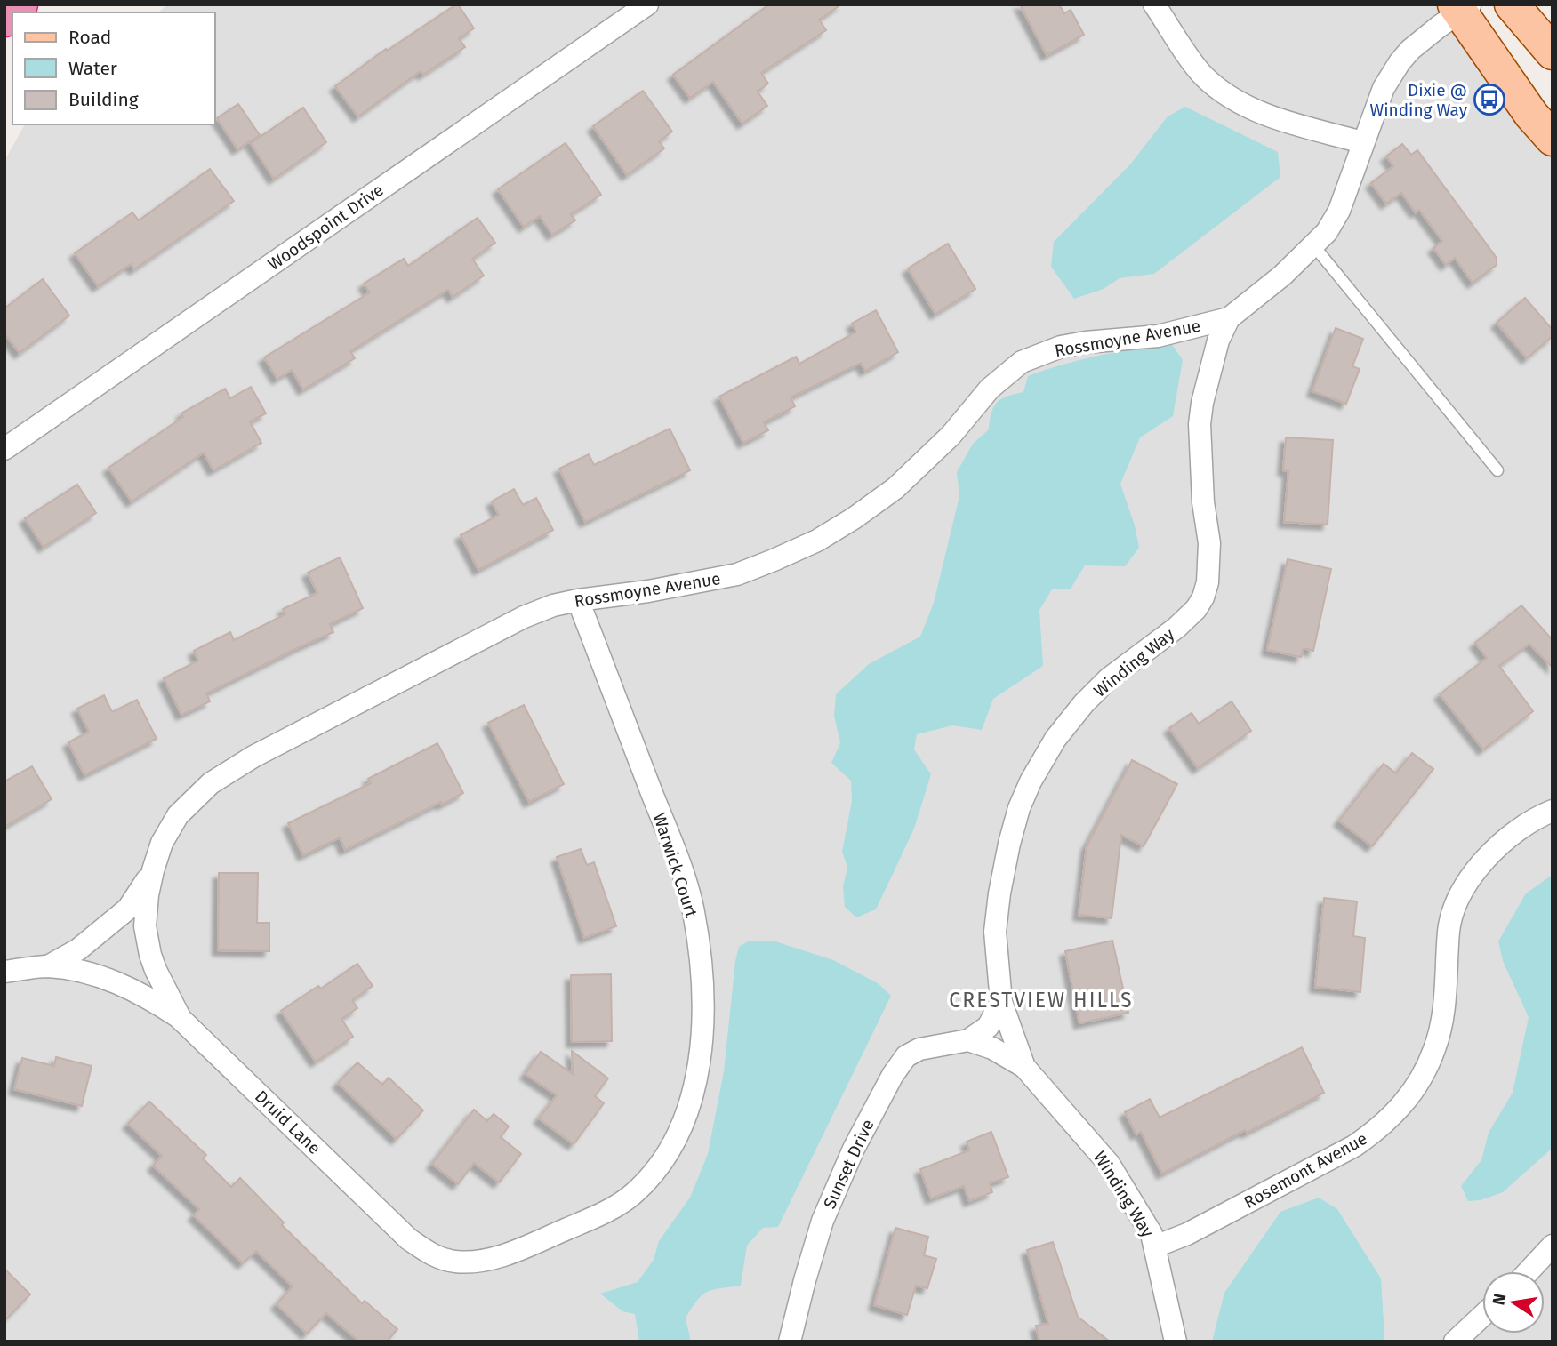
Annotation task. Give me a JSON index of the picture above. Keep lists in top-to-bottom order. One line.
{"streets":{"street":["Woodspoint Drive","Rossmoyne Avenue","Winding Way","Warwick Court","Druid Lane","Sunset Drive","Rosemont Avenue"]},"crossings":[["Rossmoyne Avenue","Winding Way"],["Rossmoyne Avenue","Warwick Court"],["Rossmoyne Avenue","Druid Lane"],["Winding Way","Rosemont Avenue"],["Warwick Court","Druid Lane"]],"districts":["CRESTVIEW HILLS"],"places":{"bus stop":["Dixie @ Winding Way"]},"legend":["Road","Water","Building"],"north":"left"}
